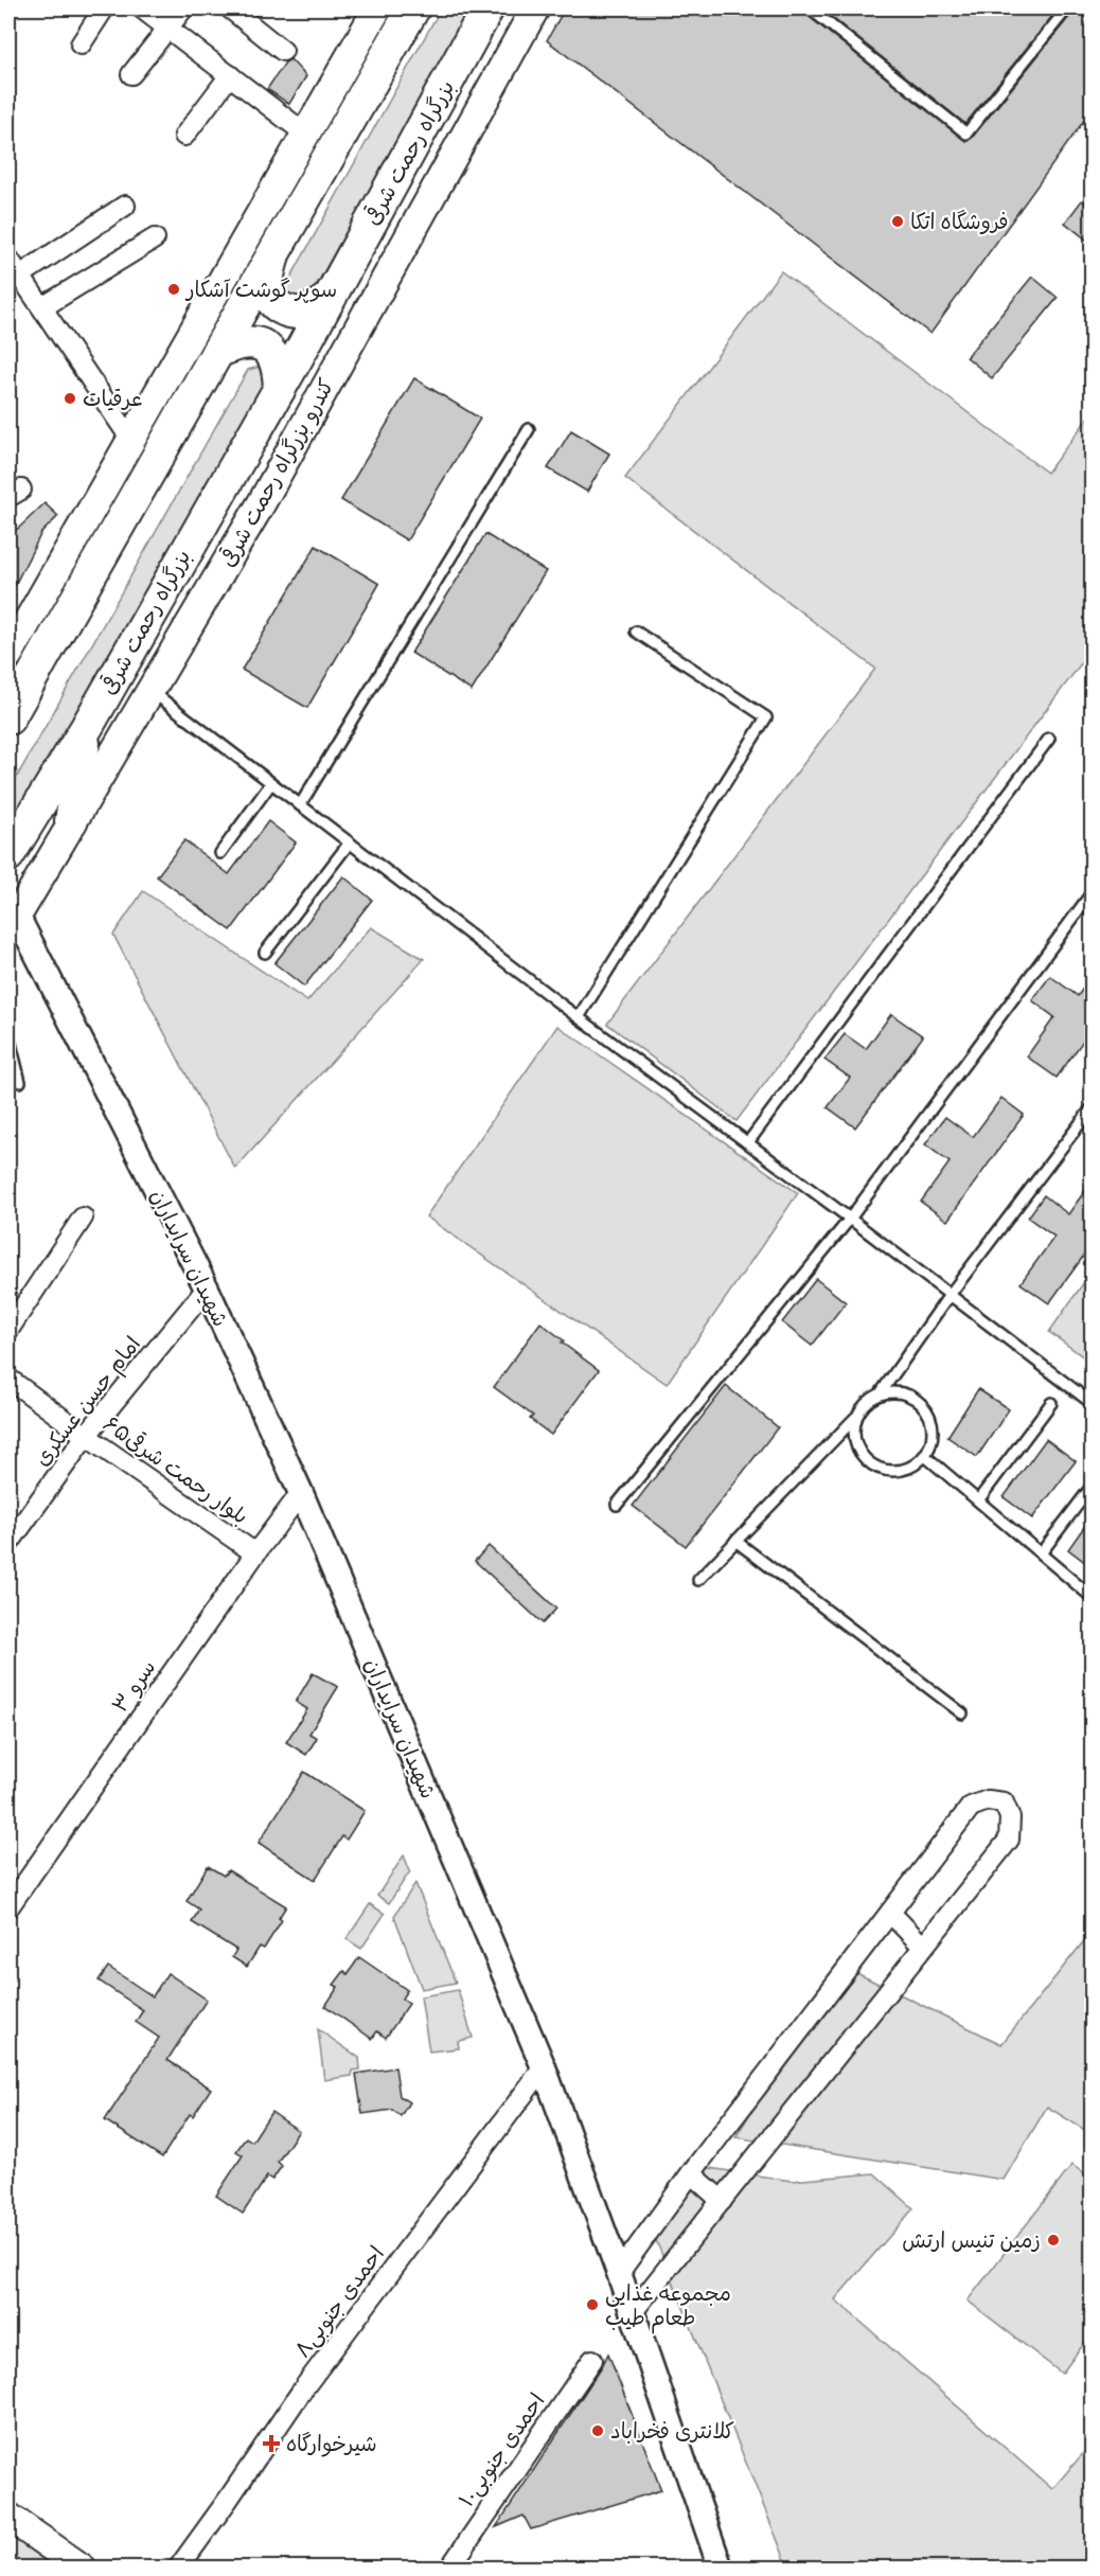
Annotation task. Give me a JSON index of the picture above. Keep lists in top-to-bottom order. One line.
{"streets":{"highway":["بزرگراه رحمت شرقی"],"main road":["کندرو بزرگراه رحمت شرقی"],"street":["شهیدان سرایداران","امام حسن عسکری","بلوار رحمت شرقی۶۵","سرو ۳","احمدی جنوبی۸","احمدی جنوبی۱۰"]},"crossings":[["کندرو بزرگراه رحمت شرقی","شهیدان سرایداران"],["شهیدان سرایداران","امام حسن عسکری"],["شهیدان سرایداران","سرو ۳"],["شهیدان سرایداران","احمدی جنوبی۸"],["امام حسن عسکری","بلوار رحمت شرقی۶۵"],["بلوار رحمت شرقی۶۵","سرو ۳"]],"places":{"other":["فروشگاه اتکا","سوپر گوشت آشکار","عرقیات","زمین تنیس ارتش","مجموعه غذایی طعام طیب","کلانتری فخراباد"],"health":["شیرخوارگاه"]}}
